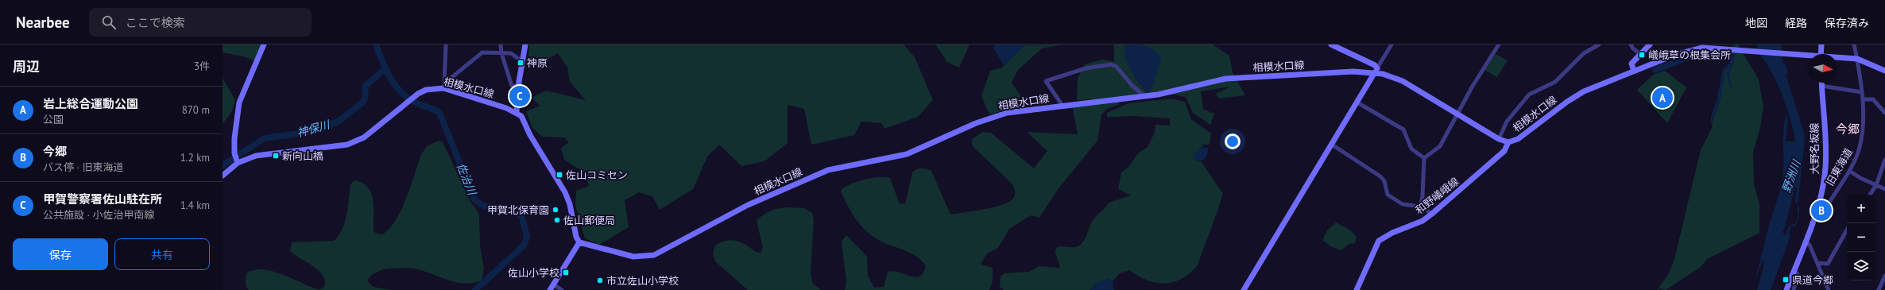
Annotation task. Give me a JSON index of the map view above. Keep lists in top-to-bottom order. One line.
{"streets":{"main road":["相模水口線","大野名坂線","和野嶬峨線"],"street":["旧東海道"]},"crossings":[["相模水口線","旧東海道"],["相模水口線","和野嶬峨線"],["大野名坂線","旧東海道"]],"districts":["今郷"],"water":["神保川","野洲川","佐治川"],"places":{"transit":["嶬峨草の根集会所","神原","新向山橋","佐山コミセン","佐山小学校","県道今郷"],"other":["甲賀北保育園","佐山郵便局","市立佐山小学校"]},"north":"right","page":{"header":"Nearbee","search":"ここで検索","nav":["地図","経路","保存済み"],"heading":["周辺","3件"],"pins":["C","A","B"],"list":[{"mark":"A","name":"岩上総合運動公園","note":"公園","value":"870 m"},{"mark":"B","name":"今郷","note":"バス停 · 旧東海道","value":"1.2 km"},{"mark":"C","name":"甲賀警察署佐山駐在所","note":"公共施設 · 小佐治甲南線","value":"1.4 km"}],"map_buttons":["+","−"],"buttons":["保存","共有"]}}
